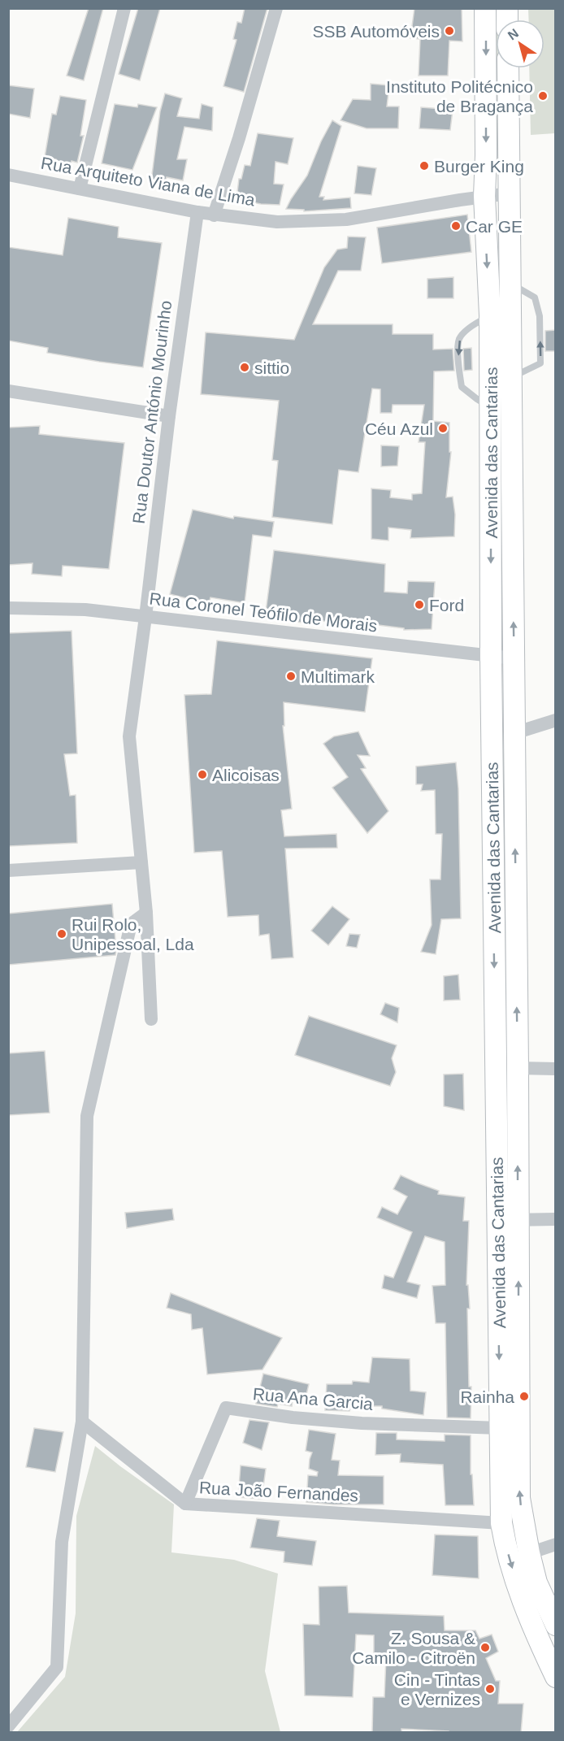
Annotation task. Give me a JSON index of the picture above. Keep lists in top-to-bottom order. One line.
{"streets":{"main road":["Avenida das Cantarias"],"street":["Rua Arquiteto Viana de Lima","Rua Doutor António Mourinho","Rua Coronel Teófilo de Morais","Rua Ana Garcia","Rua João Fernandes"]},"crossings":[["Rua Arquiteto Viana de Lima","Rua Doutor António Mourinho"],["Rua Arquiteto Viana de Lima","Avenida das Cantarias"],["Rua Doutor António Mourinho","Rua Coronel Teófilo de Morais"],["Avenida das Cantarias","Rua Coronel Teófilo de Morais"],["Avenida das Cantarias","Rua Ana Garcia"],["Avenida das Cantarias","Rua João Fernandes"],["Rua Ana Garcia","Rua João Fernandes"]],"places":["SSB Automóveis","Instituto Politécnico de Bragança","Burger King","Car GE","sittio","Céu Azul","Ford","Multimark","Alicoisas","Rui Rolo, Unipessoal, Lda","Rainha","Z. Sousa & Camilo - Citroën","Cin - Tintas e Vernizes"],"north":"top left"}
